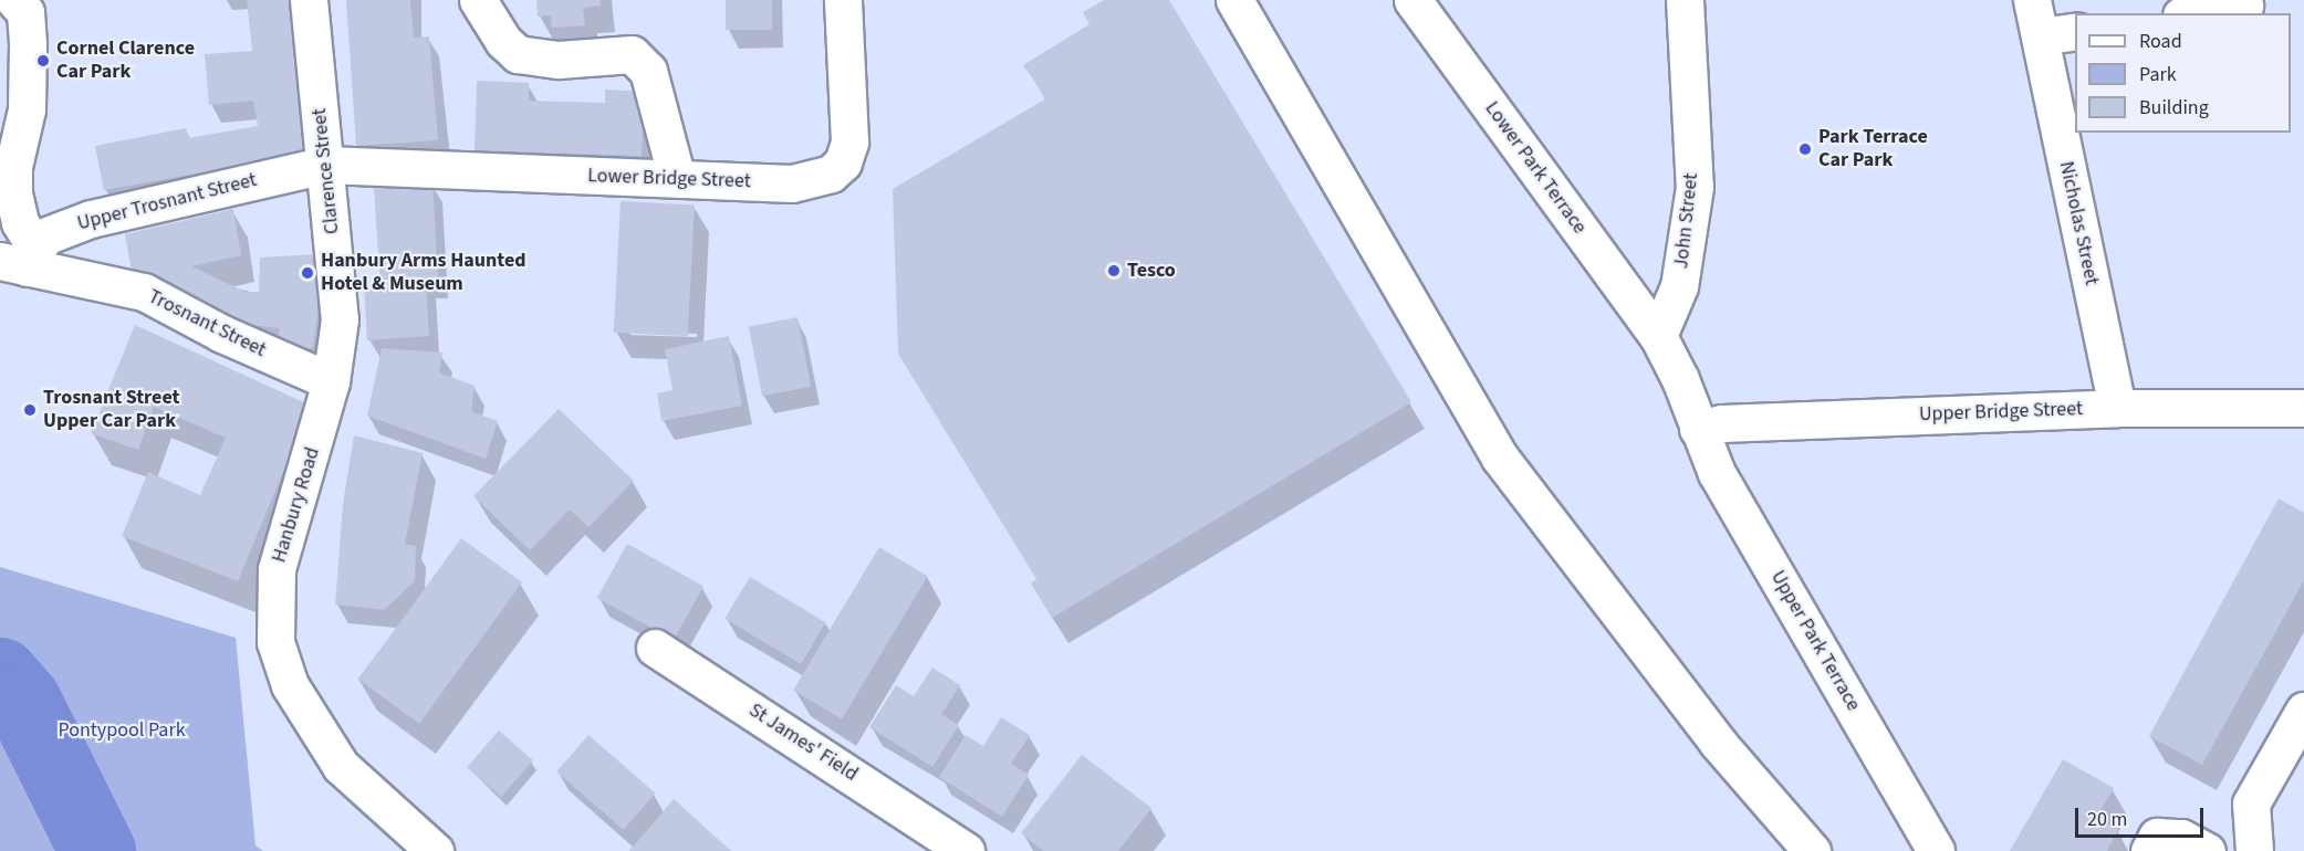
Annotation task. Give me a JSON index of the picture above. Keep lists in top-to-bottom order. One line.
{"streets":{"street":["Lower Park Terrace","Clarence Street","Lower Bridge Street","Upper Trosnant Street","John Street","Nicholas Street","Trosnant Street","Upper Bridge Street","Hanbury Road","Upper Park Terrace","St James' Field"]},"crossings":[["Lower Park Terrace","John Street"],["Clarence Street","Lower Bridge Street"],["Clarence Street","Upper Trosnant Street"],["Clarence Street","Trosnant Street"],["Clarence Street","Hanbury Road"],["Lower Bridge Street","Upper Trosnant Street"],["Upper Trosnant Street","Trosnant Street"],["Nicholas Street","Upper Bridge Street"],["Trosnant Street","Hanbury Road"],["Upper Bridge Street","Upper Park Terrace"]],"parks":["Pontypool Park"],"places":["Cornel Clarence Car Park","Park Terrace Car Park","Tesco","Hanbury Arms Haunted Hotel & Museum","Trosnant Street Upper Car Park"],"legend":["Road","Park","Building"],"scale_bar":"20 m"}
